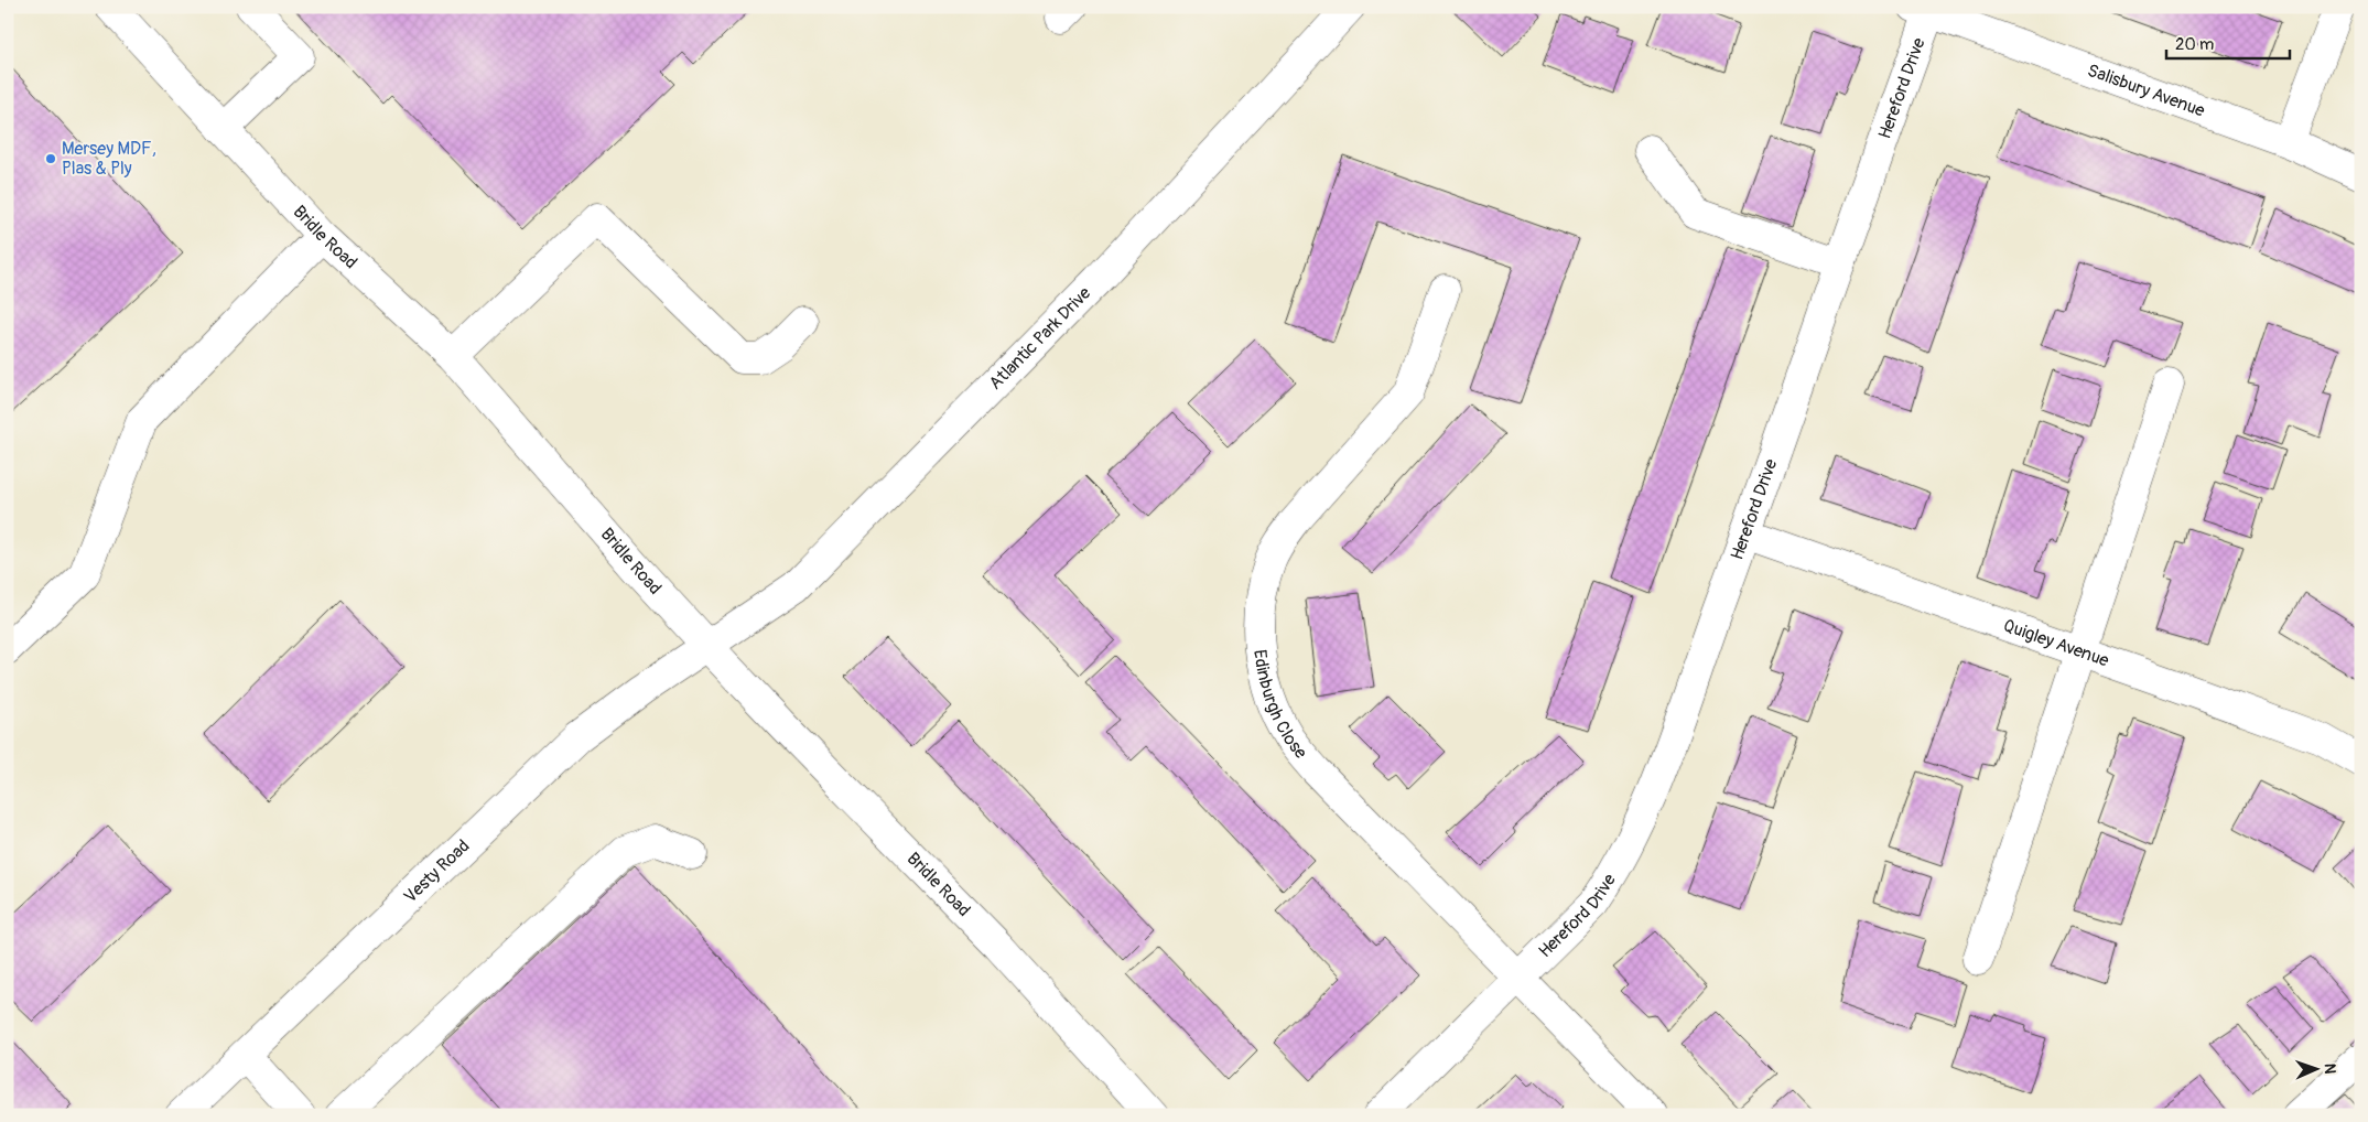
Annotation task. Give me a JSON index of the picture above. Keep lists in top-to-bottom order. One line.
{"streets":{"street":["Hereford Drive","Salisbury Avenue","Bridle Road","Atlantic Park Drive","Quigley Avenue","Edinburgh Close","Vesty Road"]},"crossings":[["Hereford Drive","Salisbury Avenue"],["Hereford Drive","Quigley Avenue"],["Hereford Drive","Edinburgh Close"],["Bridle Road","Atlantic Park Drive"],["Bridle Road","Vesty Road"],["Atlantic Park Drive","Vesty Road"]],"places":["Mersey MDF, Plas & Ply"],"scale_bar":"20 m","north":"right"}
